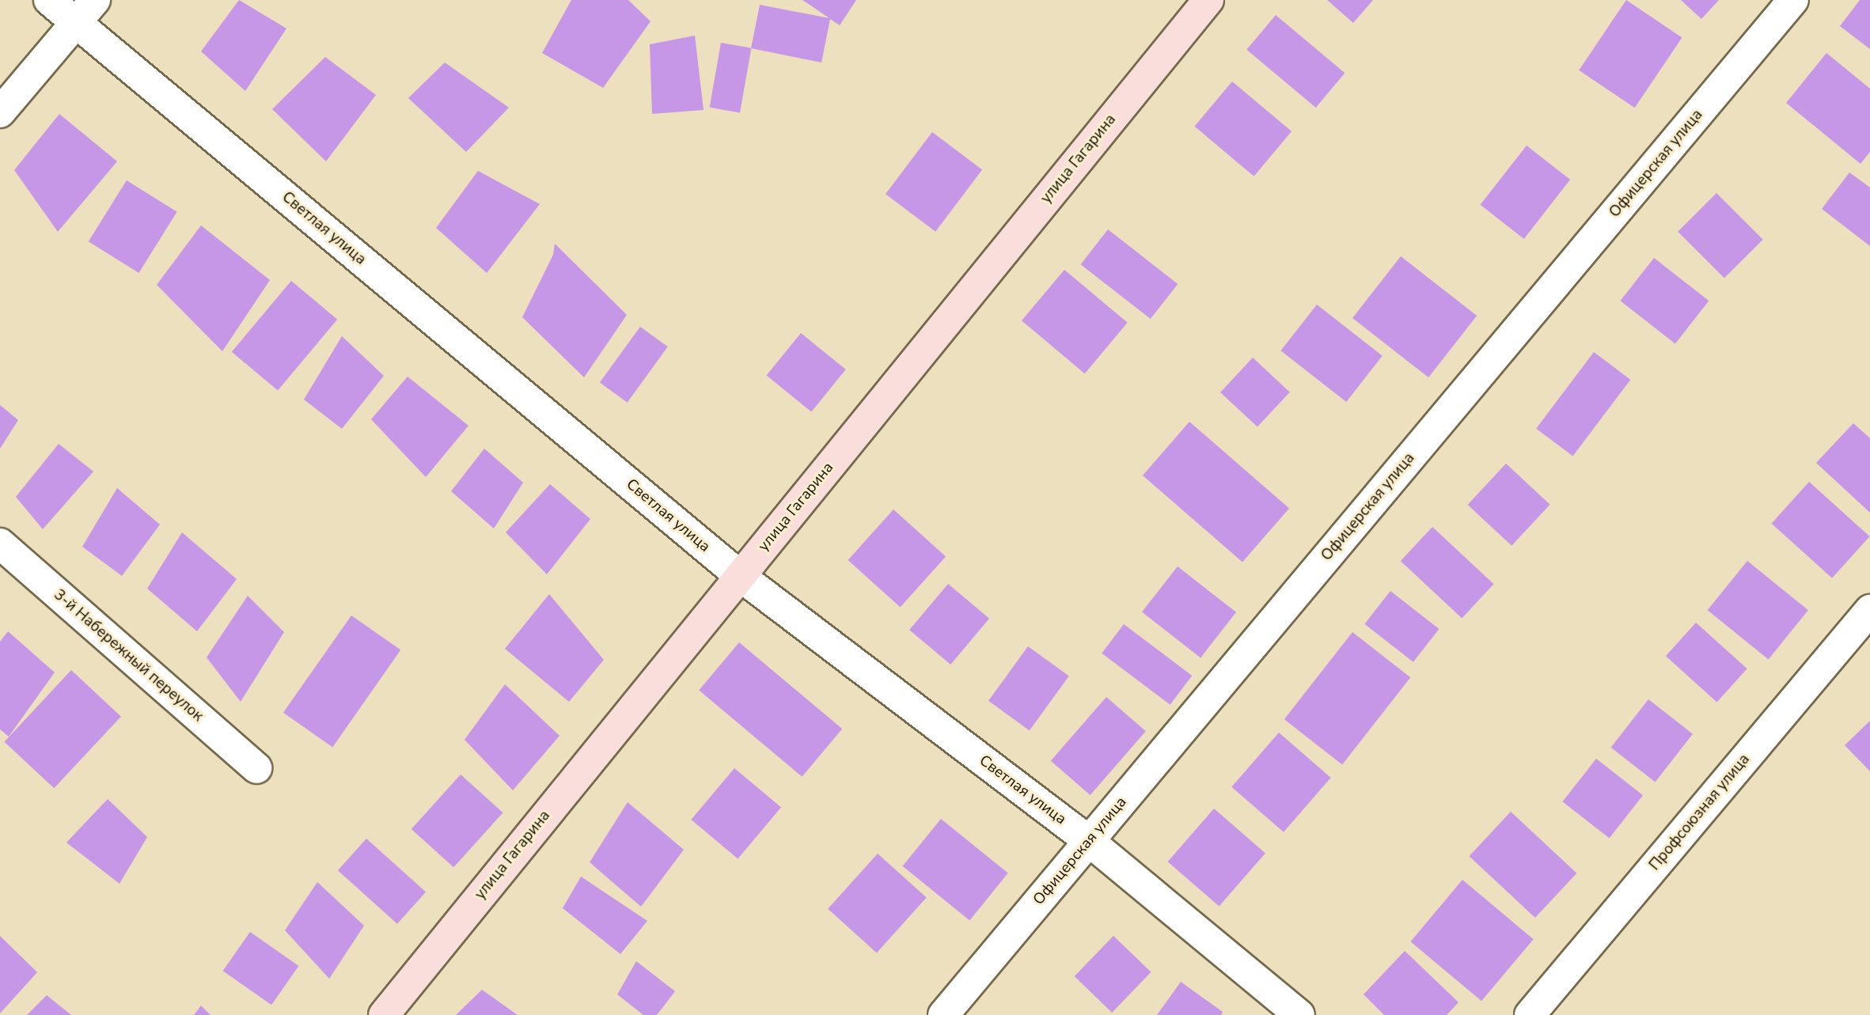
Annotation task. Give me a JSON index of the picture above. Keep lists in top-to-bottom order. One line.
{"streets":{"main road":["улица Гагарина"],"street":["Офицерская улица","Светлая улица","3-й Набережный переулок","Профсоюзная улица"]},"crossings":[["улица Гагарина","Светлая улица"],["Офицерская улица","Светлая улица"]]}
